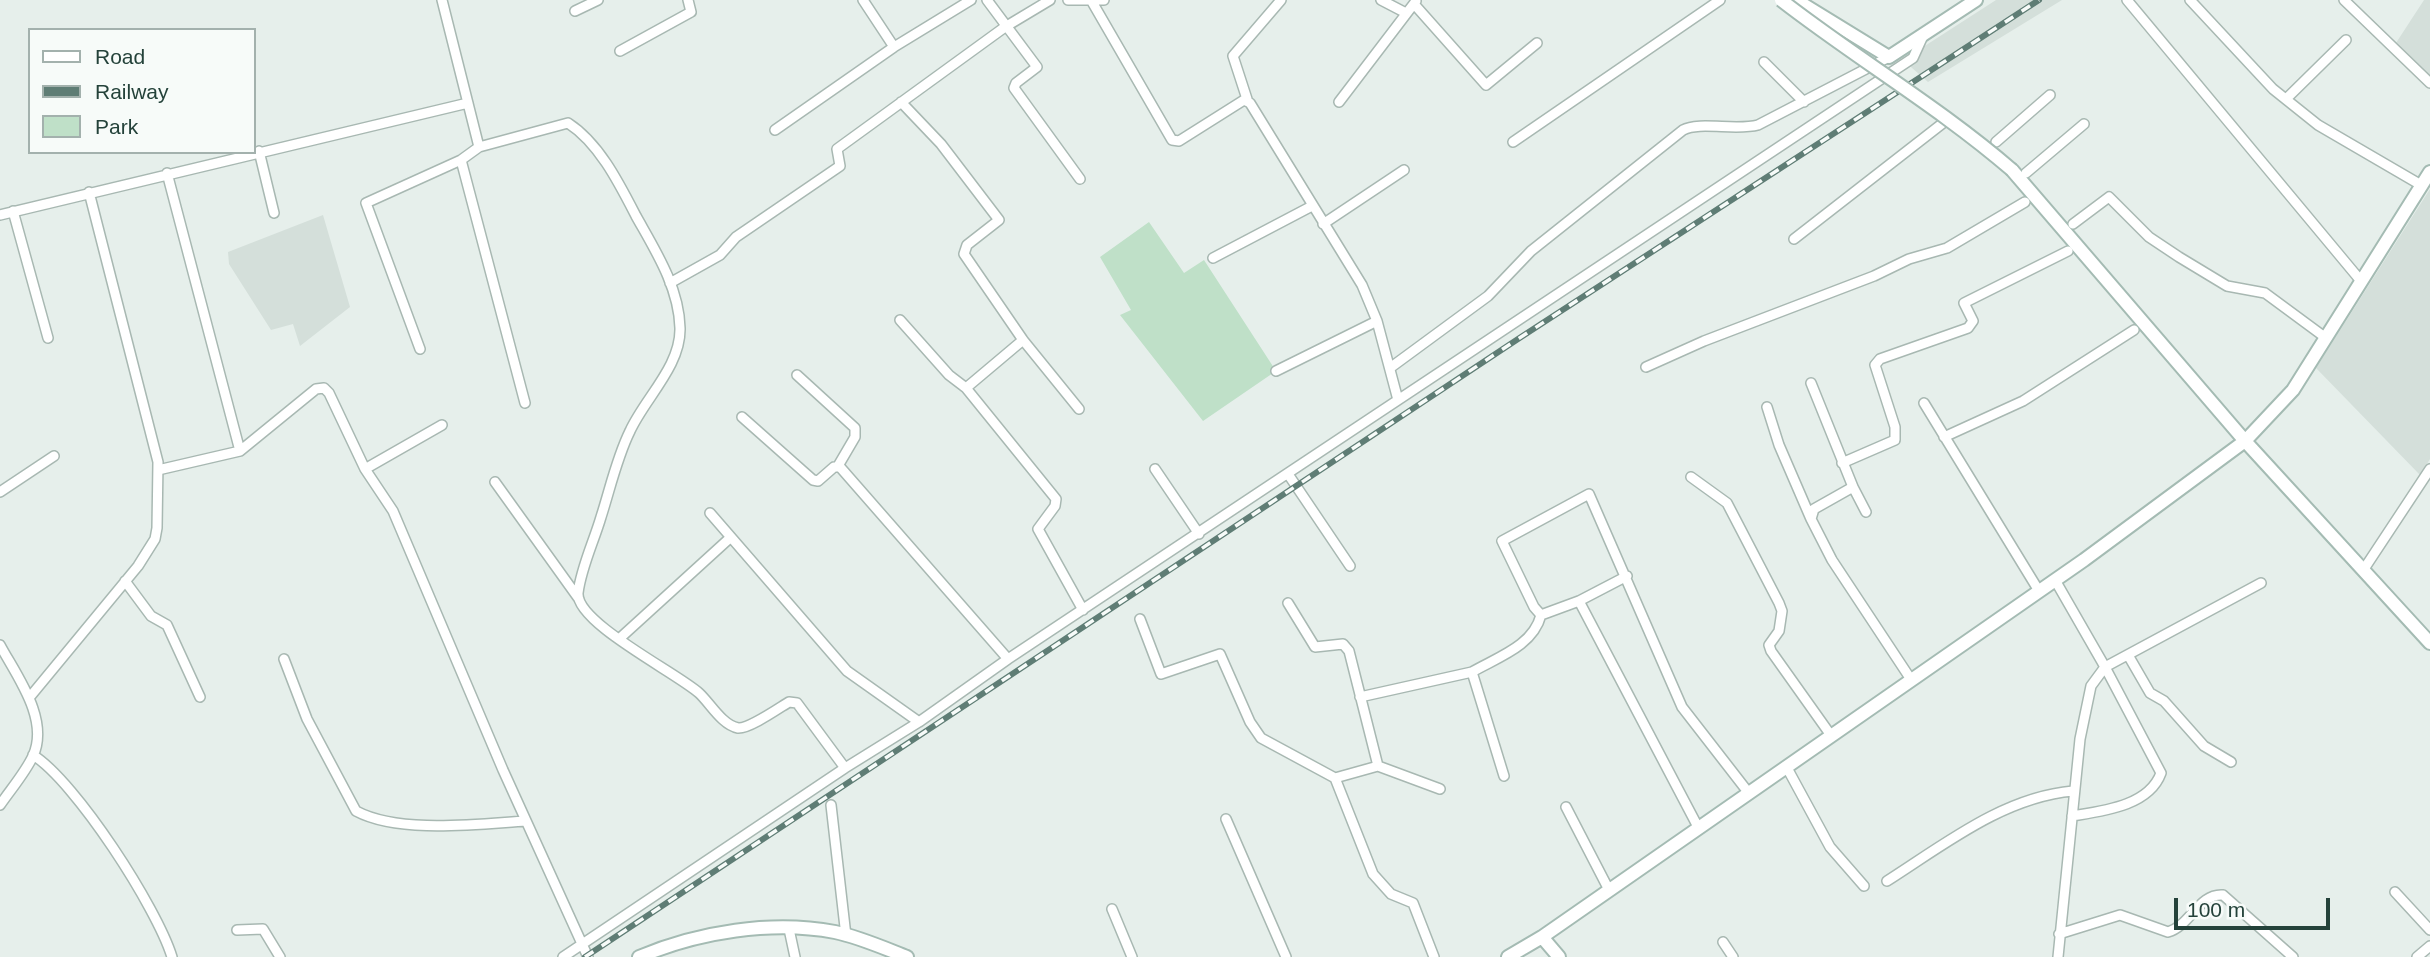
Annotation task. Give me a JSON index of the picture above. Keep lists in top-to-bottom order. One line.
{"legend":["Road","Railway","Park"],"scale_bar":"100 m"}
